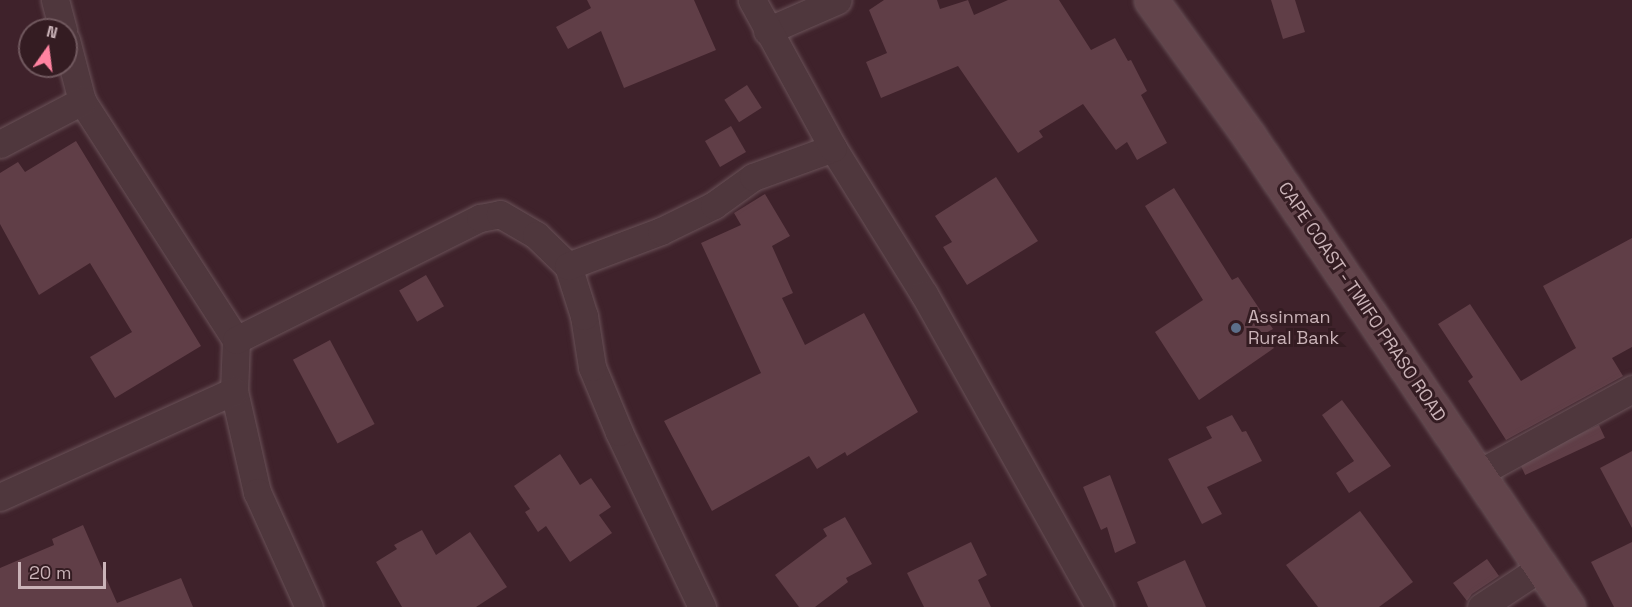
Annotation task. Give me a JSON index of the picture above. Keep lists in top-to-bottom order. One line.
{"streets":{"main road":["CAPE COAST - TWIFO PRASO ROAD"]},"places":["Assinman Rural Bank"],"scale_bar":"20 m","north":"top"}
